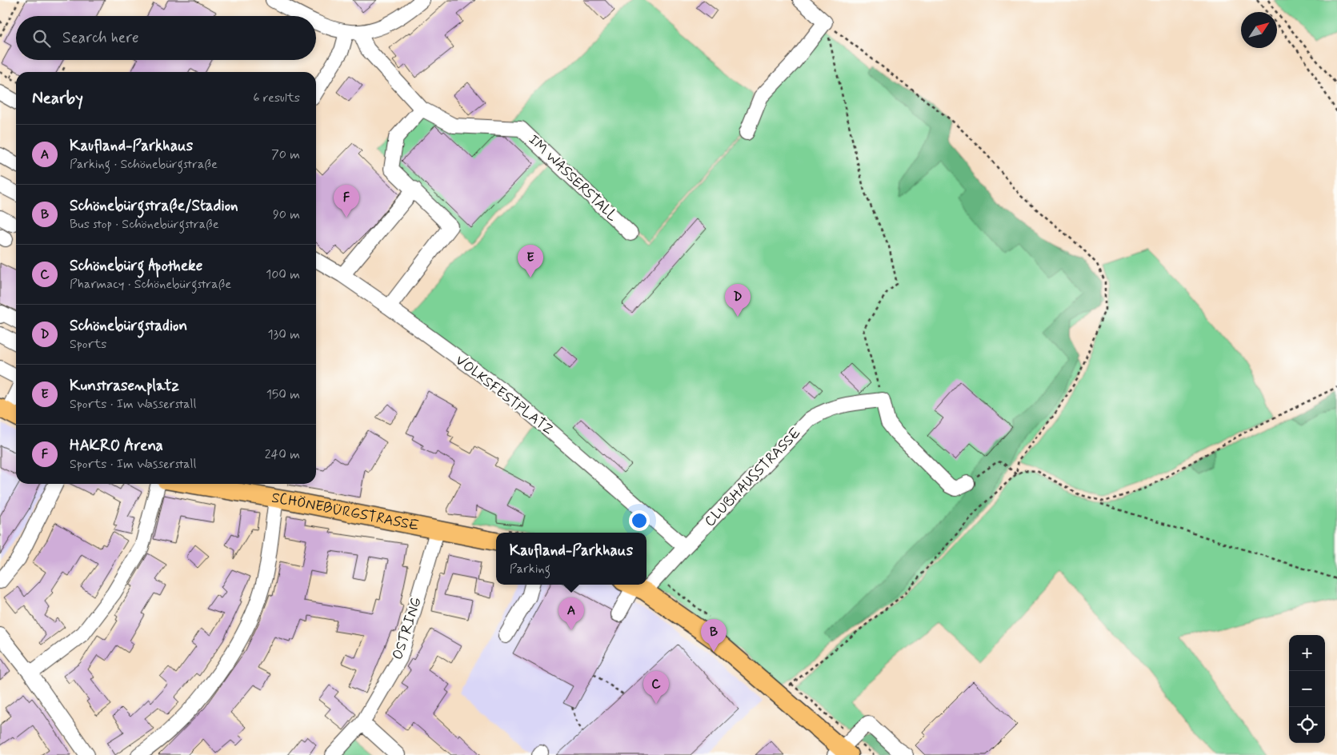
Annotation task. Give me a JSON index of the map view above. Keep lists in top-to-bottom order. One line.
{"streets":{"main road":["SCHÖNEBÜRGSTRASSE"],"street":["IM WASSERSTALL","VOLKSFESTPLATZ","CLUBHAUSSTRASSE","OSTRING"]},"crossings":[["VOLKSFESTPLATZ","CLUBHAUSSTRASSE"],["SCHÖNEBÜRGSTRASSE","OSTRING"]],"north":"top right","page":{"search":"Search here","heading":["Nearby","6 results"],"list":[{"mark":"A","name":"Kaufland-Parkhaus","note":"Parking · Schönebürgstraße","value":"70 m"},{"mark":"B","name":"Schönebürgstraße/Stadion","note":"Bus stop · Schönebürgstraße","value":"90 m"},{"mark":"C","name":"Schönebürg Apotheke","note":"Pharmacy · Schönebürgstraße","value":"100 m"},{"mark":"D","name":"Schönebürgstadion","note":"Sports","value":"130 m"},{"mark":"E","name":"Kunstrasenplatz","note":"Sports · Im Wasserstall","value":"150 m"},{"mark":"F","name":"HAKRO Arena","note":"Sports · Im Wasserstall","value":"240 m"}],"pins":["F","E","D","A","B","C"],"popup":["Kaufland-Parkhaus","Parking"],"map_buttons":["+","−"]}}
